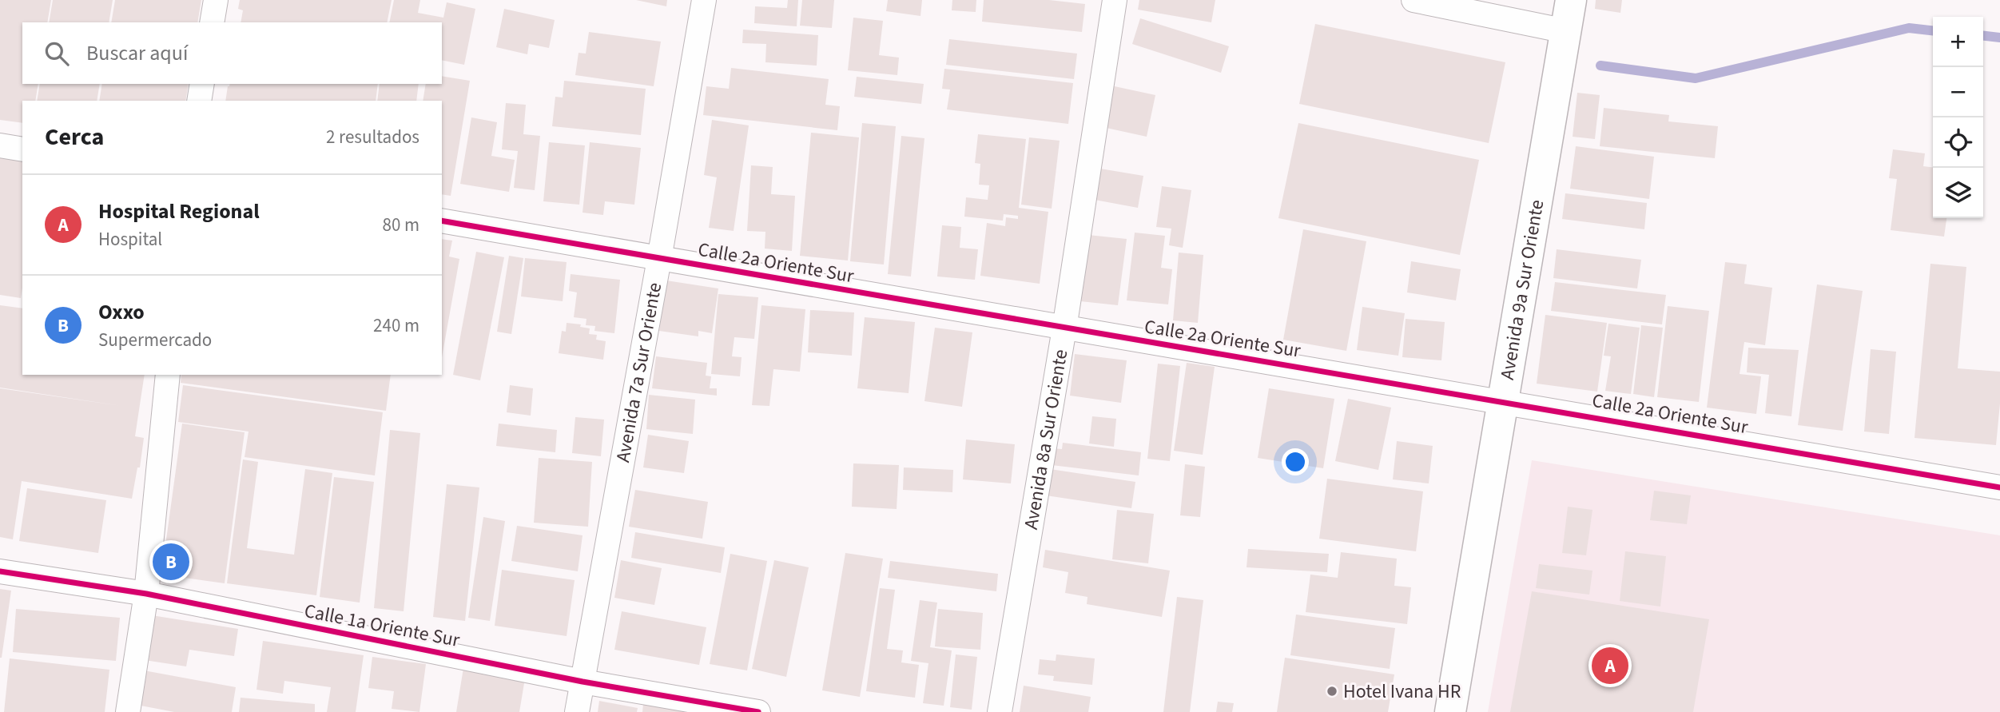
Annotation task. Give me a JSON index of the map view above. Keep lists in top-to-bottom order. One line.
{"streets":{"main road":["Avenida 9a Sur Oriente"],"street":["Calle 2a Oriente Sur","Avenida 7a Sur Oriente","Avenida 8a Sur Oriente","Calle 1a Oriente Sur"]},"crossings":[["Calle 2a Oriente Sur","Avenida 9a Sur Oriente"],["Calle 2a Oriente Sur","Avenida 7a Sur Oriente"],["Calle 2a Oriente Sur","Avenida 8a Sur Oriente"],["Avenida 7a Sur Oriente","Calle 1a Oriente Sur"]],"places":["Hotel Ivana HR"],"page":{"map_buttons":["+","−"],"search":"Buscar aquí","heading":["Cerca","2 resultados"],"list":[{"mark":"A","name":"Hospital Regional","note":"Hospital","value":"80 m"},{"mark":"B","name":"Oxxo","note":"Supermercado","value":"240 m"}],"pins":["B","A"]}}
